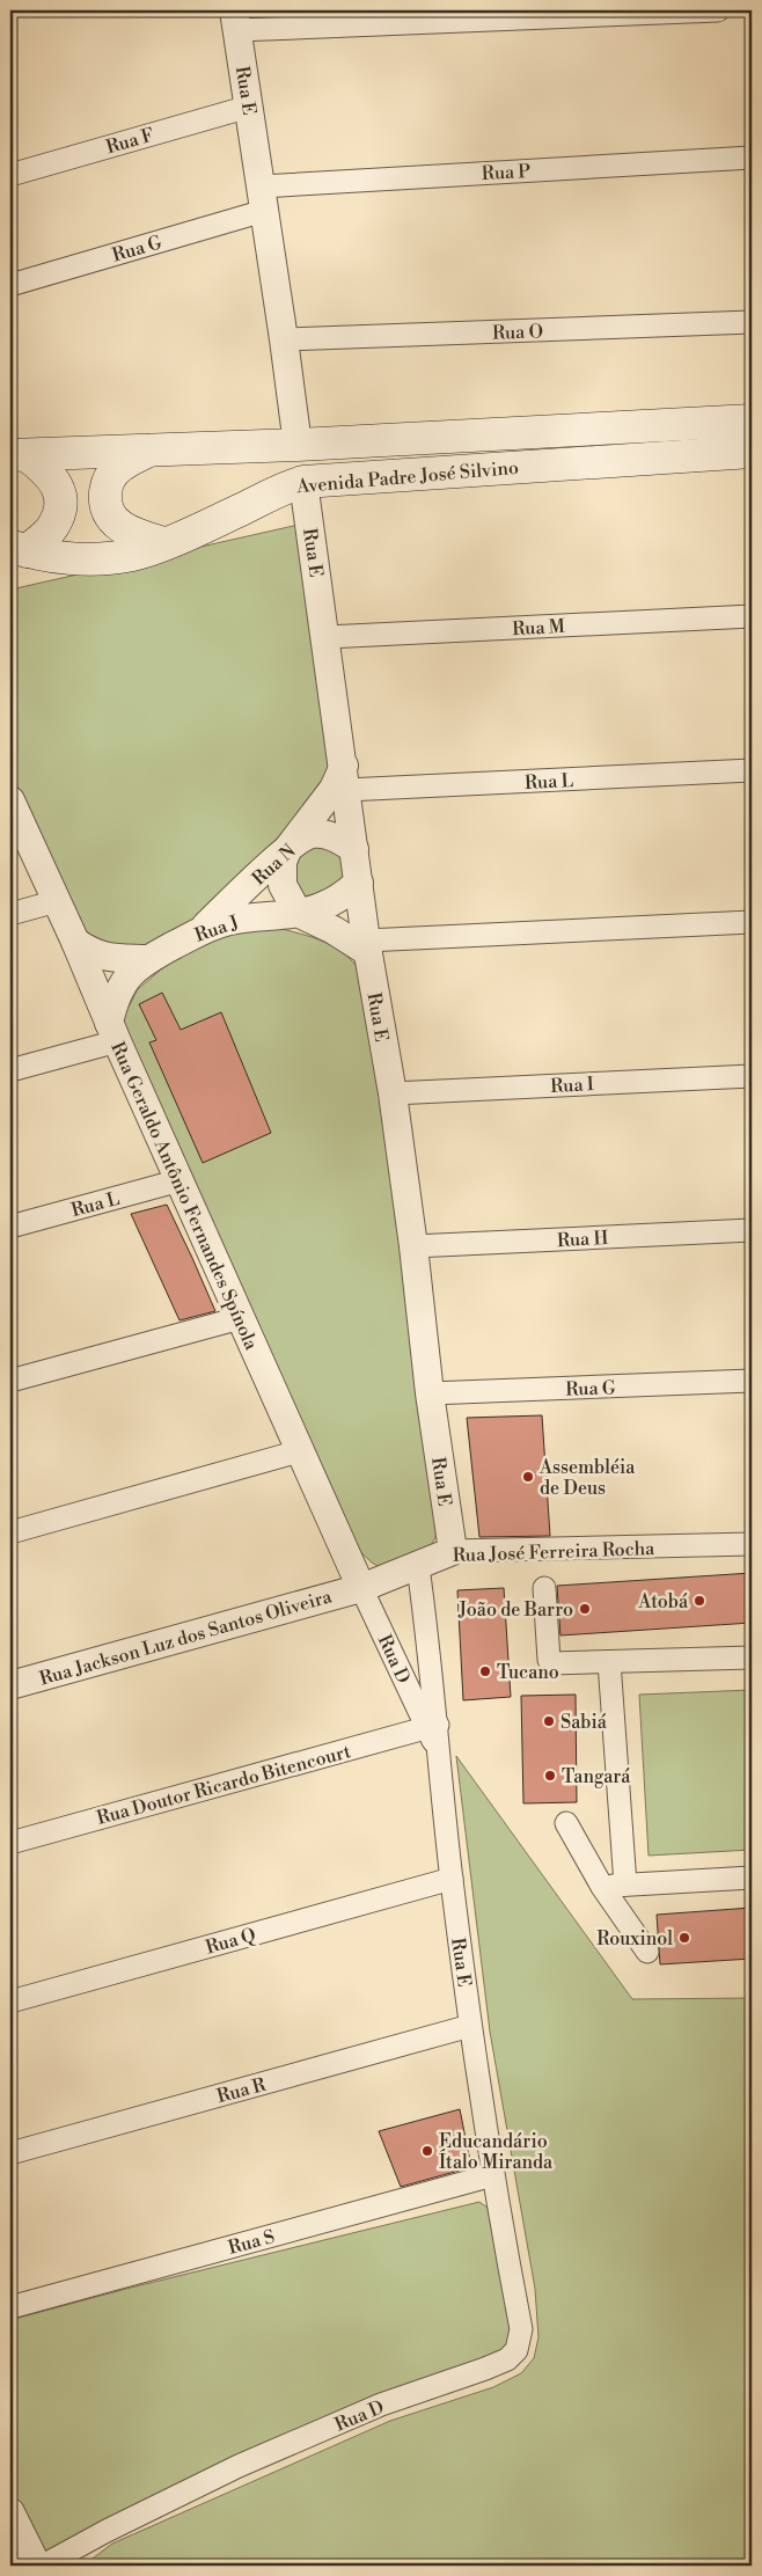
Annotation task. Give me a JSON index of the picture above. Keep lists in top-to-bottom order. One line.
{"streets":{"main road":["Avenida Padre José Silvino"],"street":["Rua E","Rua F","Rua P","Rua G","Rua O","Rua M","Rua L","Rua N","Rua J","Rua I","Rua Geraldo Antônio Fernandes Spínola","Rua H","Rua José Ferreira Rocha","Rua Jackson Luz dos Santos Oliveira","Rua D","Rua Doutor Ricardo Bitencourt","Rua Q","Rua R","Rua S"]},"crossings":[["Rua E","Rua F"],["Rua E","Rua P"],["Rua E","Rua G"],["Rua E","Rua O"],["Rua E","Avenida Padre José Silvino"],["Rua E","Rua M"],["Rua E","Rua L"],["Rua E","Rua N"],["Rua E","Rua J"],["Rua E","Rua I"],["Rua E","Rua H"],["Rua E","Rua José Ferreira Rocha"],["Rua E","Rua D"],["Rua E","Rua Doutor Ricardo Bitencourt"],["Rua E","Rua Q"],["Rua E","Rua R"],["Rua E","Rua S"],["Rua P","Rua G"],["Rua L","Rua Geraldo Antônio Fernandes Spínola"],["Rua N","Rua J"],["Rua J","Rua Geraldo Antônio Fernandes Spínola"],["Rua Geraldo Antônio Fernandes Spínola","Rua José Ferreira Rocha"],["Rua Geraldo Antônio Fernandes Spínola","Rua Jackson Luz dos Santos Oliveira"],["Rua Geraldo Antônio Fernandes Spínola","Rua D"],["Rua José Ferreira Rocha","Rua Jackson Luz dos Santos Oliveira"],["Rua José Ferreira Rocha","Rua D"],["Rua Jackson Luz dos Santos Oliveira","Rua D"],["Rua D","Rua Doutor Ricardo Bitencourt"],["Rua D","Rua S"]],"places":["Assembléia de Deus","Atobá","João de Barro","Tucano","Sabiá","Tangará","Rouxinol","Educandário Ítalo Miranda"]}
